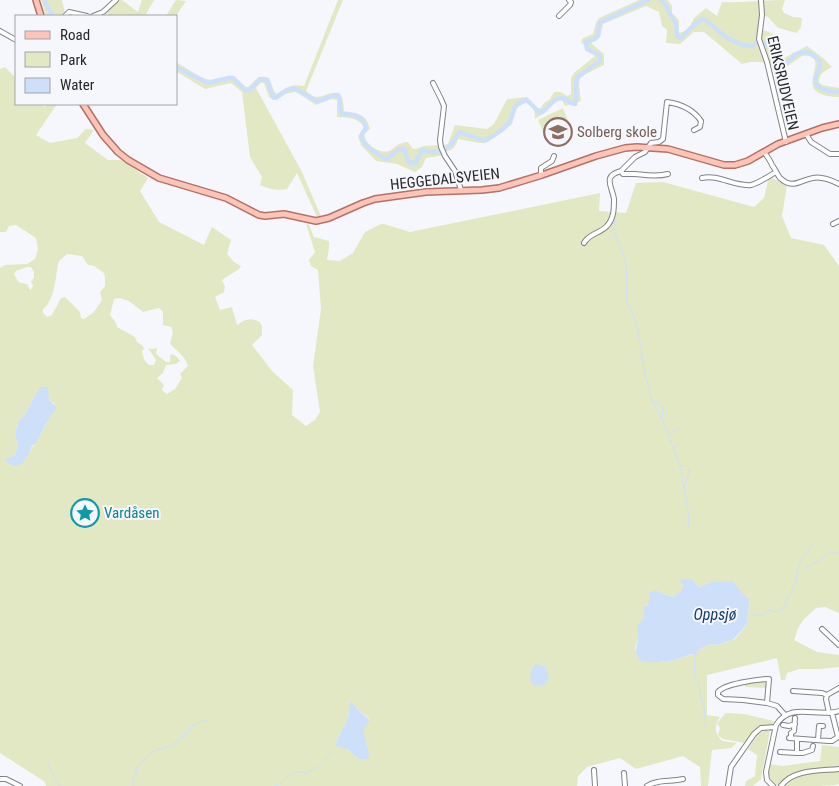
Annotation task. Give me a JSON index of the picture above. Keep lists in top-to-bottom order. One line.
{"streets":{"main road":["HEGGEDALSVEIEN"],"street":["ERIKSRUDVEIEN"]},"crossings":[["ERIKSRUDVEIEN","HEGGEDALSVEIEN"]],"water":["Oppsjø"],"places":{"school or university":["Solberg skole"],"place":["Vardåsen"]},"legend":["Road","Park","Water"]}
